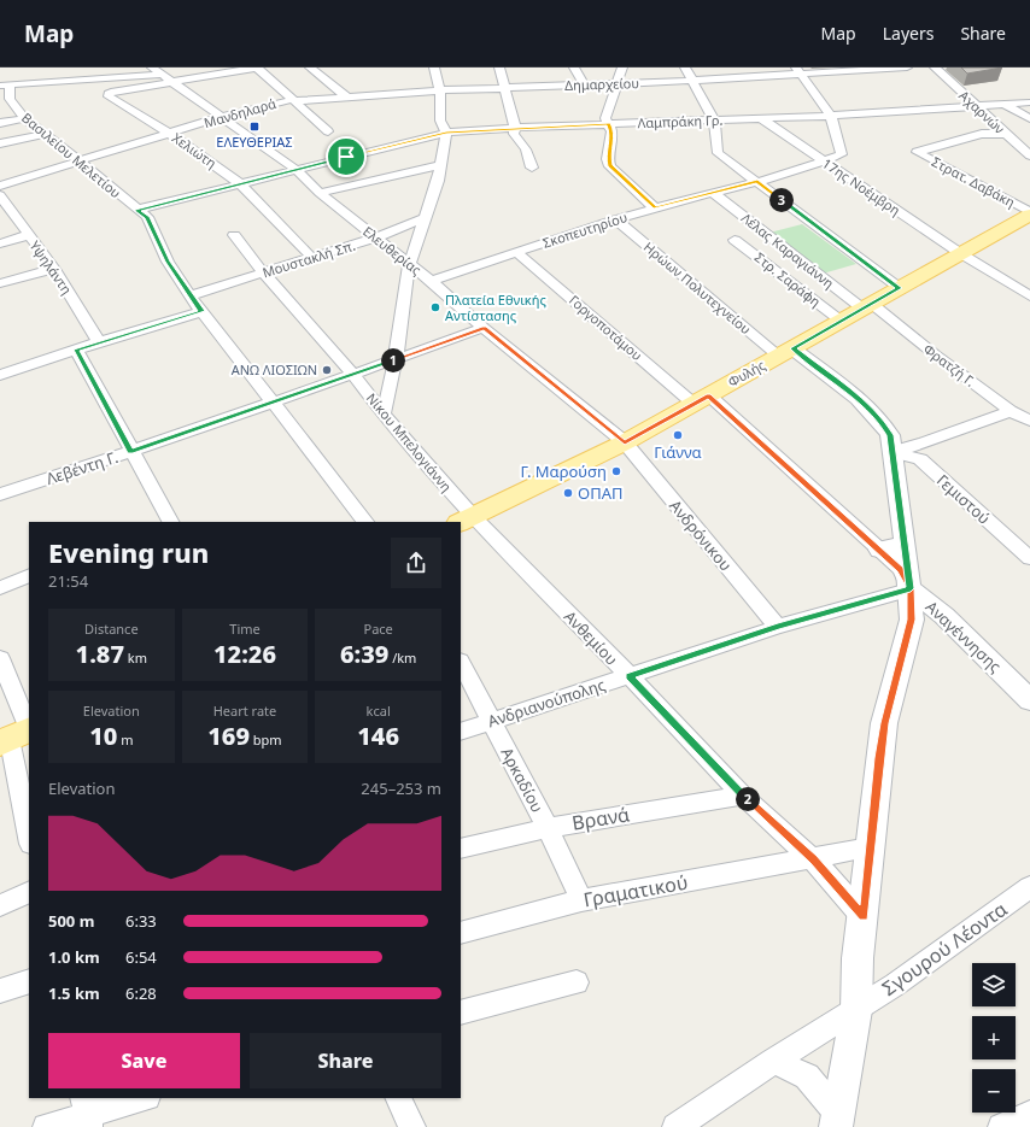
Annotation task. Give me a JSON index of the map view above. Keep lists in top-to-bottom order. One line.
{"streets":{"main road":["Φυλής"],"street":["Δημαρχείου","Αχαρνών","Μανδηλαρά","Λαμπράκη Γρ.","Χελιώτη","Βασιλείου Μελετίου","Στρατ. Δαβάκη","17ης Νοέμβρη","Σκοπευτηρίου","Ελευθερίας","Λέλας Καραγιάννη","Μουστακλή Σπ.","Υψηλάντη","Στρ. Σαράφη","Ηρώων Πολυτεχνείου","Γοργοποτάμου","Φρατζή Γ.","Νίκου Μπελογιάννη","Λεβέντη Γ.","Γεμιστού","Ανδρόνικου","Αναγέννησης","Ανθεμίου","Ανδριανούπολης","Αρκαδίου","Βρανά","Γραματικού","Σγουρού Λέοντα"]},"crossings":[["Δημαρχείου","Μανδηλαρά"],["Αχαρνών","Λαμπράκη Γρ."],["Αχαρνών","Στρατ. Δαβάκη"],["Μανδηλαρά","Χελιώτη"],["Μανδηλαρά","Βασιλείου Μελετίου"],["Μανδηλαρά","Ελευθερίας"],["Λαμπράκη Γρ.","Χελιώτη"],["Λαμπράκη Γρ.","Βασιλείου Μελετίου"],["Λαμπράκη Γρ.","17ης Νοέμβρη"],["Λαμπράκη Γρ.","Σκοπευτηρίου"],["Λαμπράκη Γρ.","Ελευθερίας"],["Χελιώτη","Ελευθερίας"],["Χελιώτη","Μουστακλή Σπ."],["Βασιλείου Μελετίου","Μουστακλή Σπ."],["Βασιλείου Μελετίου","Λεβέντη Γ."],["Στρατ. Δαβάκη","Φυλής"],["17ης Νοέμβρη","Σκοπευτηρίου"],["17ης Νοέμβρη","Φυλής"],["Σκοπευτηρίου","Ελευθερίας"],["Σκοπευτηρίου","Λέλας Καραγιάννη"],["Σκοπευτηρίου","Ηρώων Πολυτεχνείου"],["Σκοπευτηρίου","Γοργοποτάμου"],["Ελευθερίας","Μουστακλή Σπ."],["Ελευθερίας","Φυλής"],["Ελευθερίας","Λεβέντη Γ."],["Ελευθερίας","Ανδρόνικου"],["Λέλας Καραγιάννη","Στρ. Σαράφη"],["Λέλας Καραγιάννη","Φρατζή Γ."],["Λέλας Καραγιάννη","Φυλής"],["Μουστακλή Σπ.","Νίκου Μπελογιάννη"],["Στρ. Σαράφη","Φυλής"],["Ηρώων Πολυτεχνείου","Φυλής"],["Γοργοποτάμου","Φυλής"],["Γοργοποτάμου","Αναγέννησης"],["Φρατζή Γ.","Φυλής"],["Φυλής","Νίκου Μπελογιάννη"],["Φυλής","Ανδρόνικου"],["Φυλής","Αναγέννησης"],["Φυλής","Ανθεμίου"],["Νίκου Μπελογιάννη","Λεβέντη Γ."],["Νίκου Μπελογιάννη","Ανθεμίου"],["Ανδρόνικου","Ανδριανούπολης"],["Αναγέννησης","Ανδριανούπολης"],["Ανθεμίου","Ανδριανούπολης"],["Ανθεμίου","Βρανά"],["Ανθεμίου","Γραματικού"],["Ανδριανούπολης","Αρκαδίου"],["Αρκαδίου","Βρανά"],["Αρκαδίου","Γραματικού"]],"places":{"transit":["ΕΛΕΥΘΕΡΙΑΣ"],"other":["Πλατεία Εθνικής Αντίστασης","ΑΝΩ ΛΙΟΣΙΩΝ","Γιάννα","Γ. Μαρούση","ΟΠΑΠ"]},"page":{"header":"Map","nav":["Map","Layers","Share"],"pins":["3","1","2"],"heading":["Evening run","21:54"],"stats":[["Distance","1.87 km"],["Time","12:26"],["Pace","6:39 /km"],["Elevation","10 m"],["Heart rate","169 bpm"],["kcal","146"]],"chart":["Elevation","245–253 m"],"list":[{"name":"500 m","note":"6:33"},{"name":"1.0 km","note":"6:54"},{"name":"1.5 km","note":"6:28"}],"map_buttons":["+","−"],"buttons":["Save","Share"]}}
